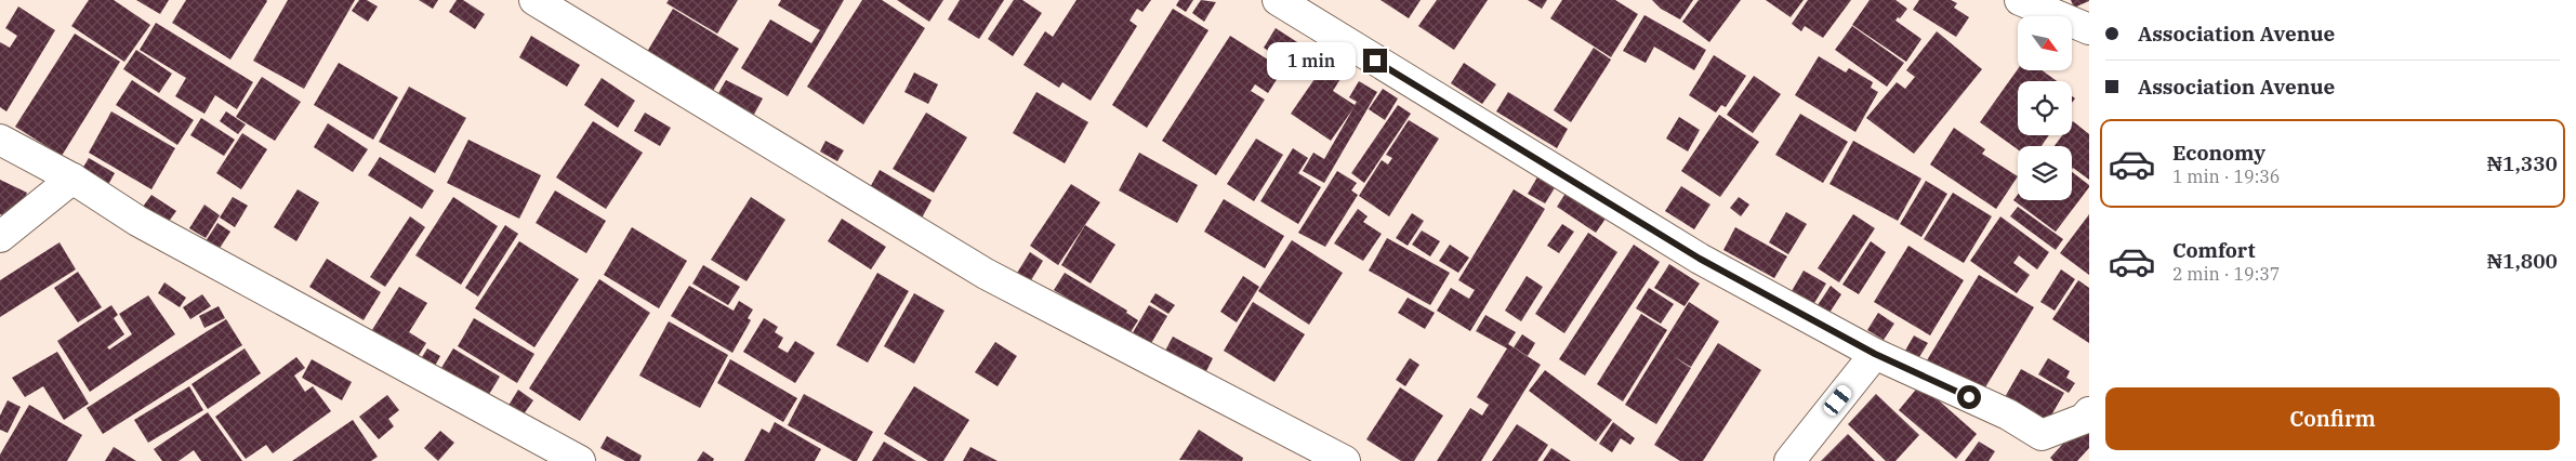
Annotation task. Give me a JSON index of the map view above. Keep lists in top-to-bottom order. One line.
{"north":"bottom right","page":{"banner":["Association Avenue","Association Avenue"],"bubble":"1 min","list":[{"name":"Economy","note":"1 min · 19:36","value":"₦1,330"},{"name":"Comfort","note":"2 min · 19:37","value":"₦1,800"}],"buttons":"Confirm"}}
